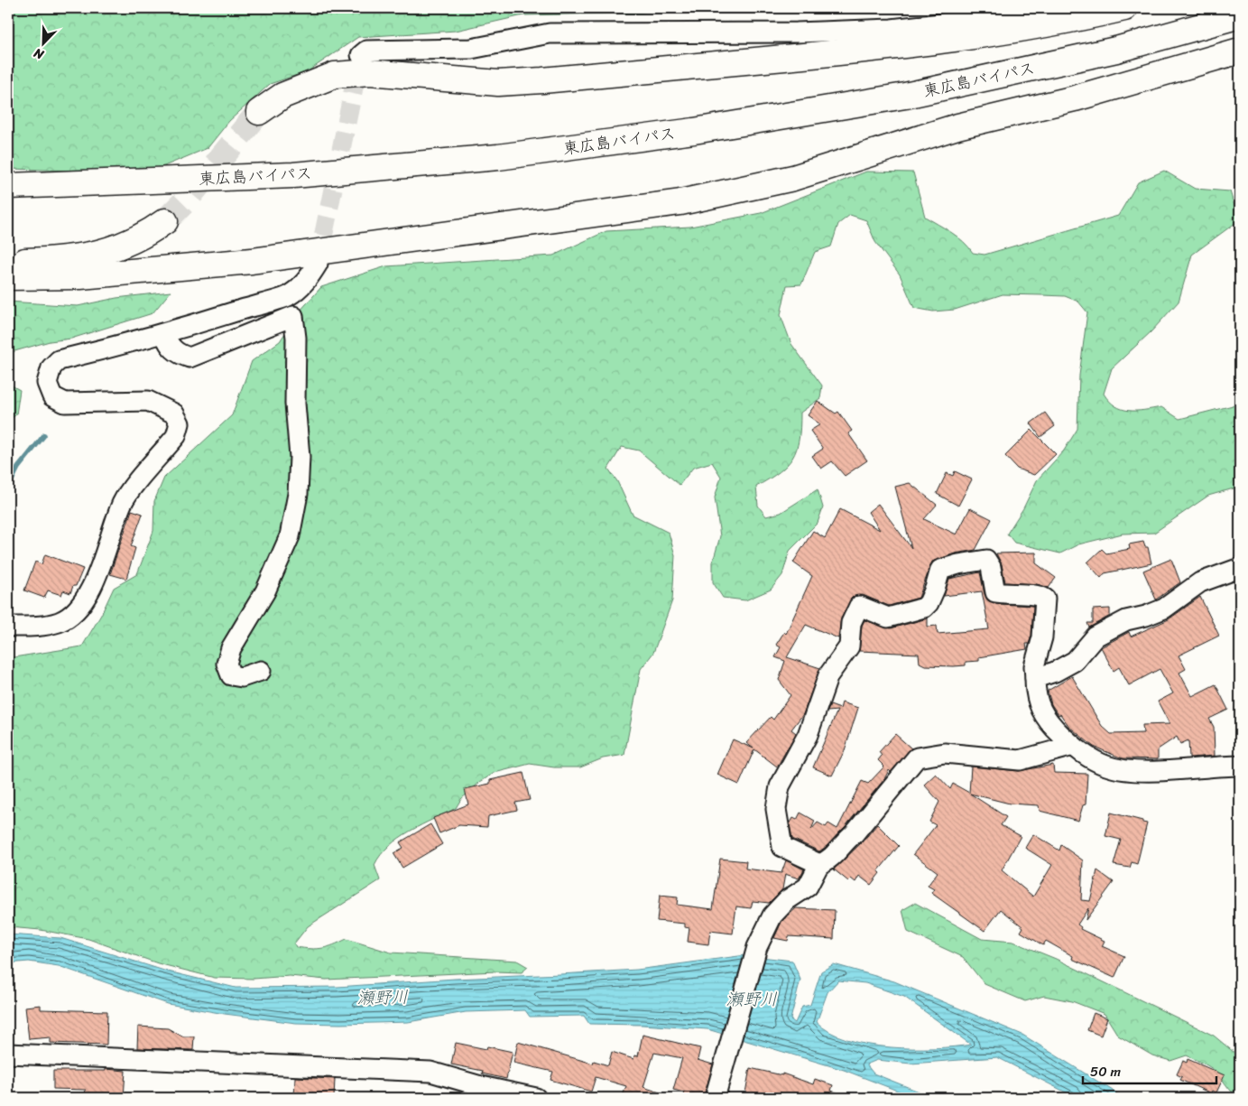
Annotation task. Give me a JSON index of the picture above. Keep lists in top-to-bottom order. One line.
{"streets":{"highway":["東広島バイパス"]},"water":["瀬野川"],"scale_bar":"50 m","north":"bottom left"}
